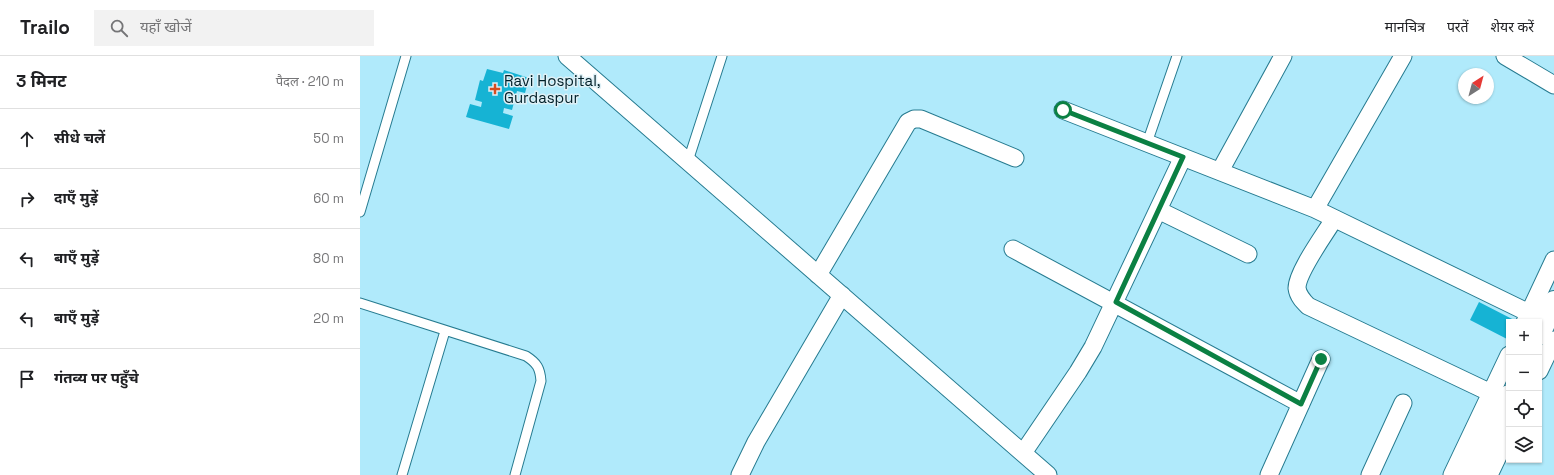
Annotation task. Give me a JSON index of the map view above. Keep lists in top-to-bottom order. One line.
{"places":{"health":["Ravi Hospital, Gurdaspur"]},"north":"top right","page":{"header":"Trailo","search":"यहाँ खोजें","nav":["मानचित्र","परतें","शेयर करें"],"heading":["3 मिनट","पैदल · 210 m"],"list":[["सीधे चलें","50 m"],["दाएँ मुड़ें","60 m"],["बाएँ मुड़ें","80 m"],["बाएँ मुड़ें","20 m"],"गंतव्य पर पहुँचे"],"map_buttons":["+","−"]}}
